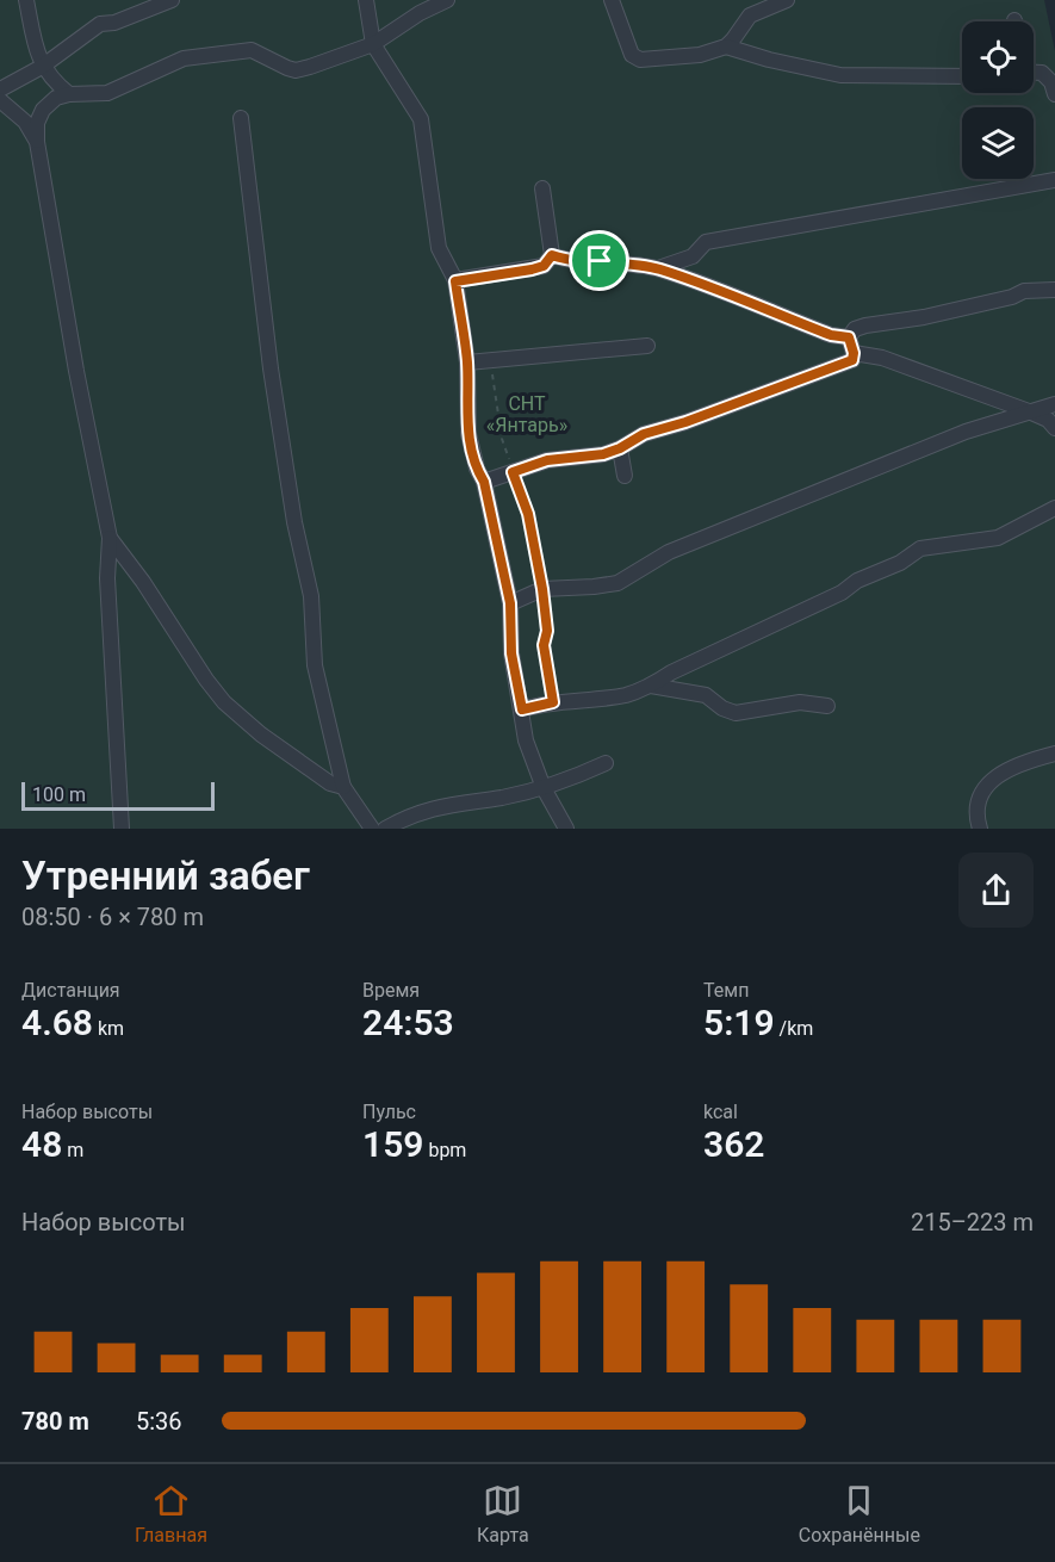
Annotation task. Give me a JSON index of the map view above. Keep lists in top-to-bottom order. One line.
{"parks":["СНТ «Янтарь»"],"scale_bar":"100 m","page":{"scale":"100 m","heading":["Утренний забег","08:50 · 6 × 780 m"],"stats":[["Дистанция","4.68 km"],["Время","24:53"],["Темп","5:19 /km"],["Набор высоты","48 m"],["Пульс","159 bpm"],["kcal","362"]],"chart":["Набор высоты","215–223 m"],"list":[{"name":"780 m","note":"5:36"}],"tabs":["Главная","Карта","Сохранённые"]}}
